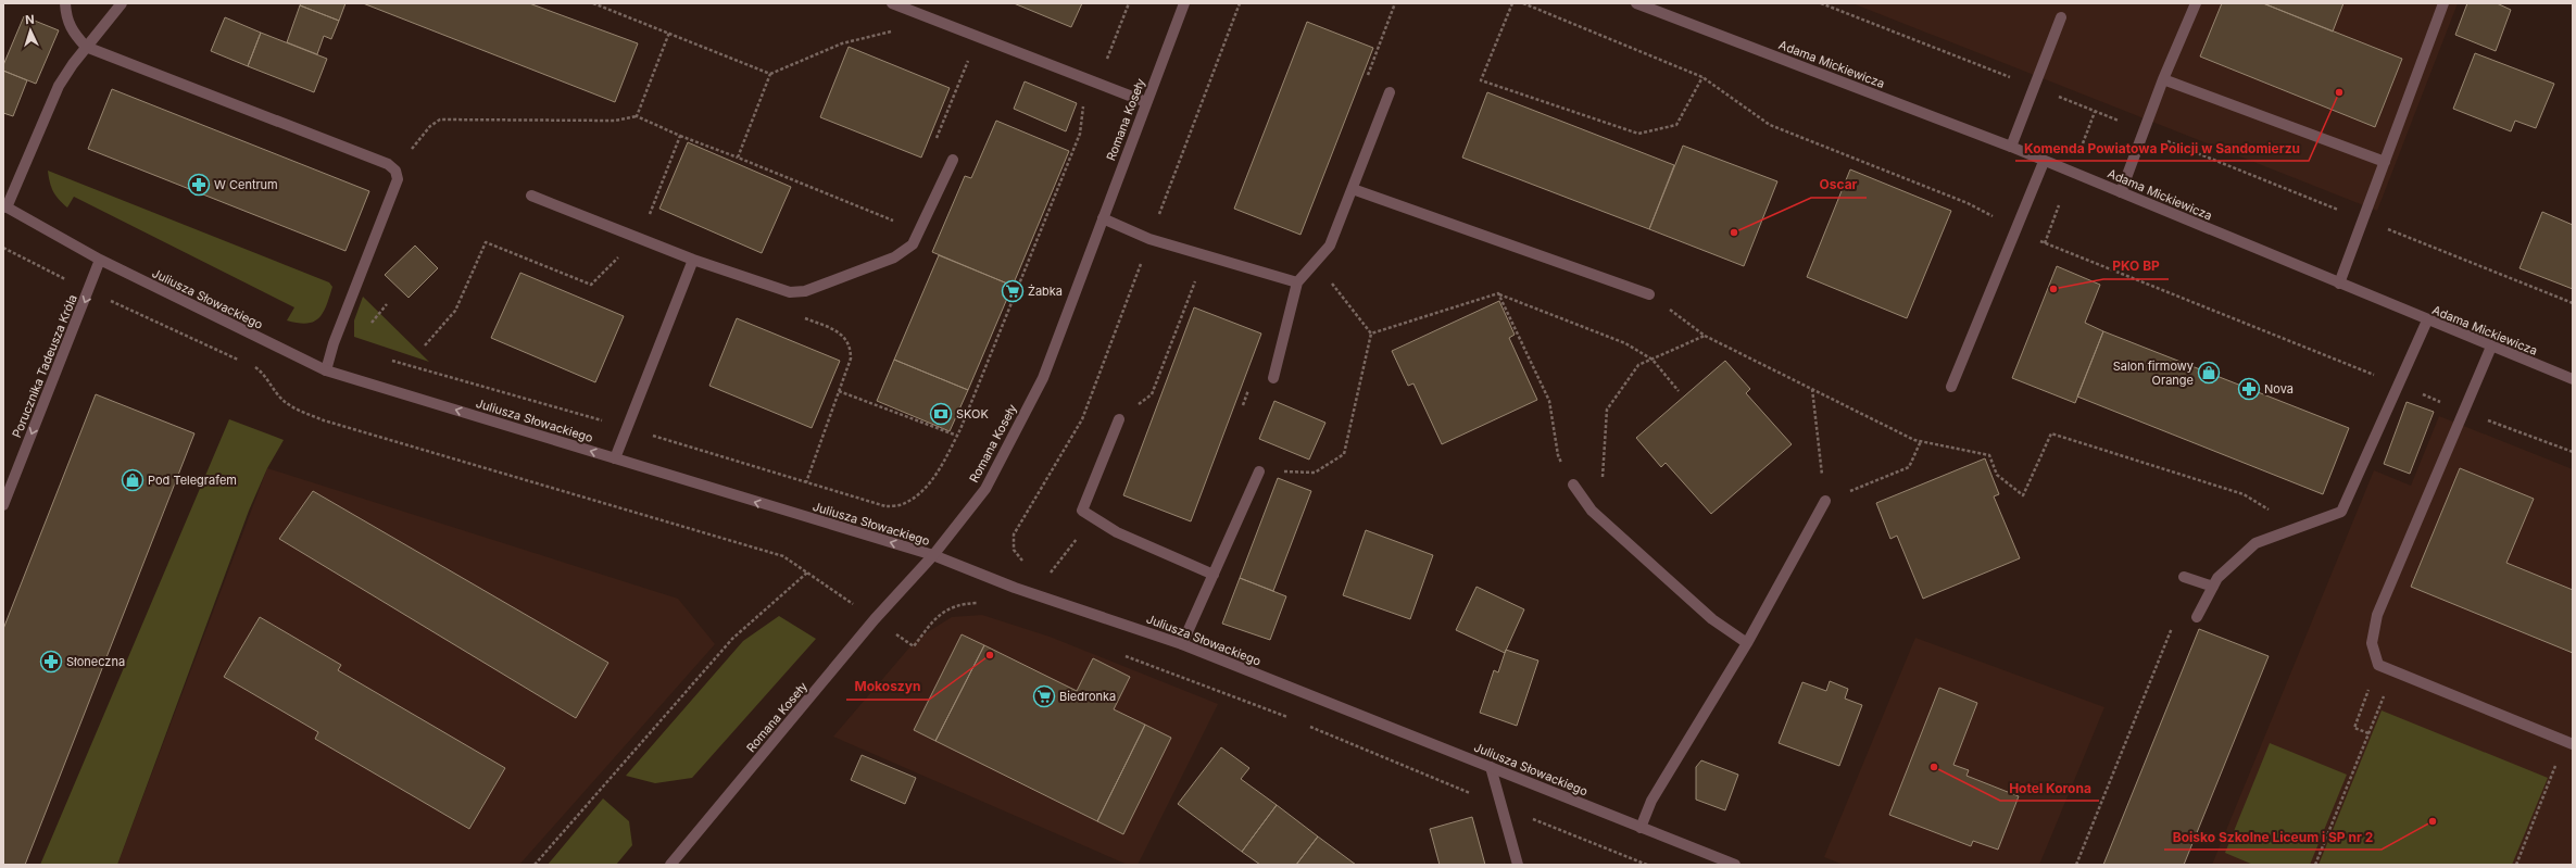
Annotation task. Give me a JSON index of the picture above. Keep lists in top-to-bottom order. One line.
{"streets":{"street":["Adama Mickiewicza","Romana Koseły","Juliusza Słowackiego","Porucznika Tadeusza Króla"]},"crossings":[["Romana Koseły","Juliusza Słowackiego"],["Juliusza Słowackiego","Porucznika Tadeusza Króla"]],"one_way":["Porucznika Tadeusza Króla"],"places":{"other":["Komenda Powiatowa Policji w Sandomierzu","Oscar","PKO BP","Mokoszyn","Hotel Korona","Boisko Szkolne Liceum i SP nr 2"],"pharmacy":["W Centrum","Nova","Słoneczna"],"supermarket":["Żabka","Biedronka"],"shop":["Salon firmowy Orange","Pod Telegrafem"],"bank":["SKOK"]},"north":"top"}
